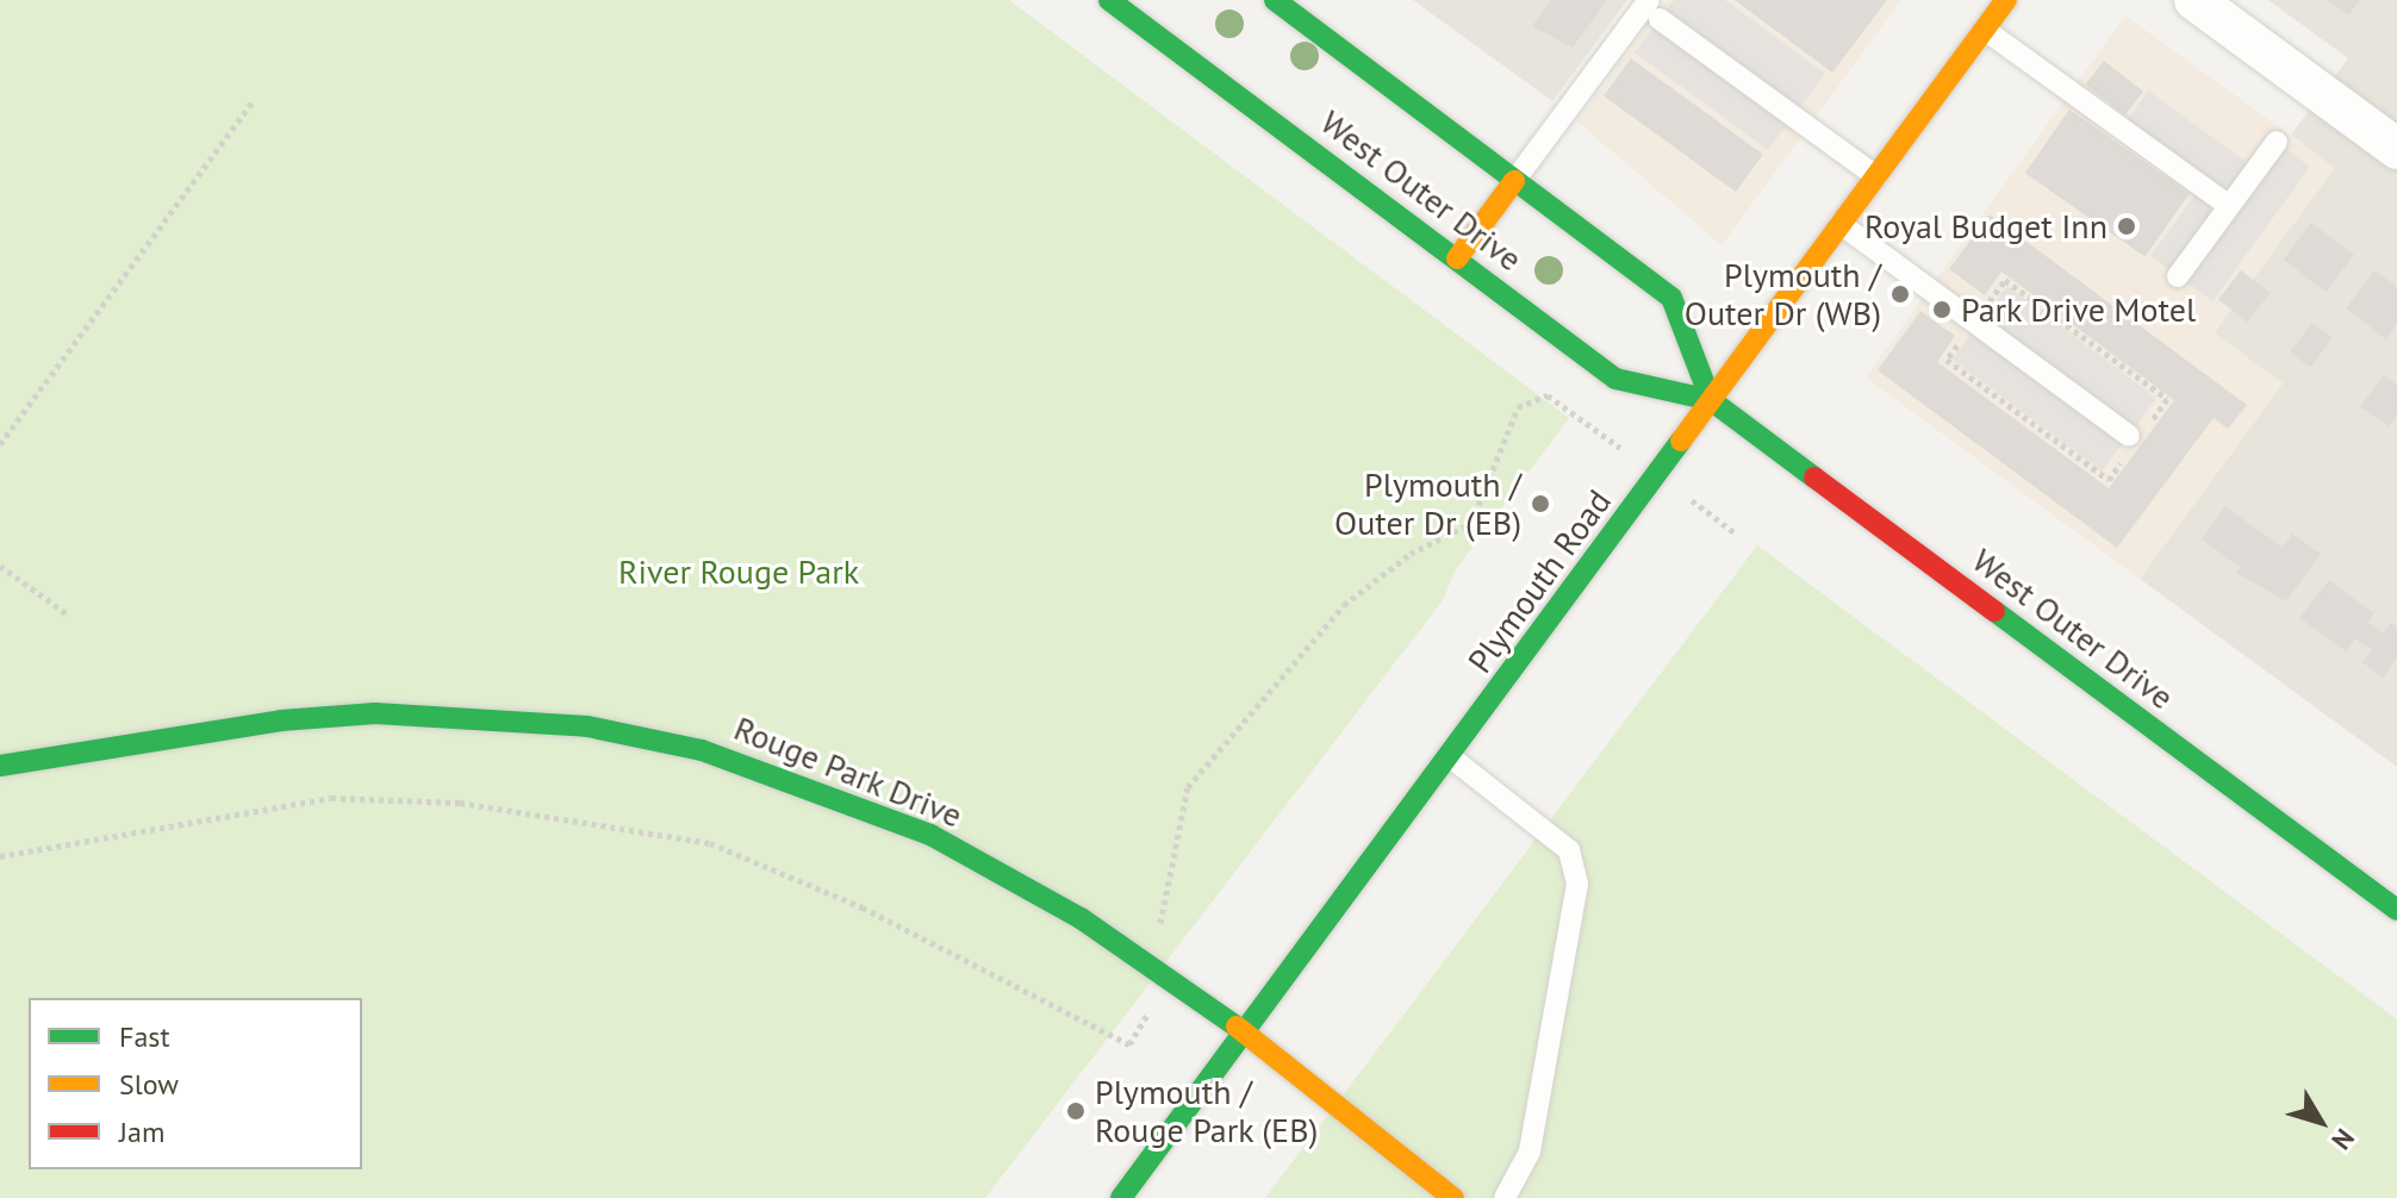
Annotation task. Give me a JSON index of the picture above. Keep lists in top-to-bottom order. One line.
{"streets":{"main road":["West Outer Drive","Plymouth Road","Rouge Park Drive"]},"crossings":[["West Outer Drive","Plymouth Road"],["Plymouth Road","Rouge Park Drive"]],"parks":["River Rouge Park"],"places":["Royal Budget Inn","Plymouth / Outer Dr (WB)","Park Drive Motel","Plymouth / Outer Dr (EB)","Plymouth / Rouge Park (EB)"],"legend":["Fast","Slow","Jam"],"north":"bottom right"}
